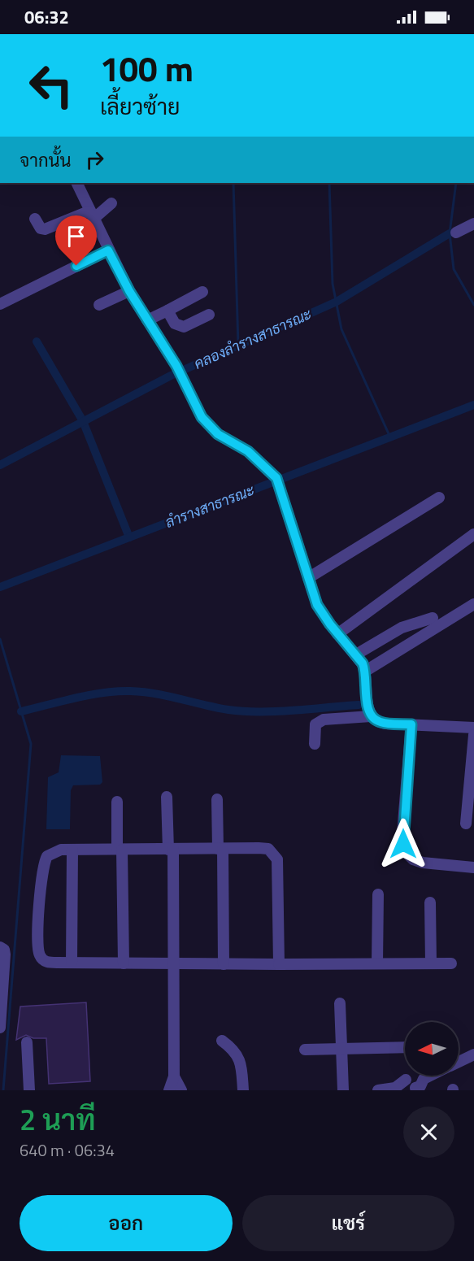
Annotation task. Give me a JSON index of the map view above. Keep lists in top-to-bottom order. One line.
{"water":["คลองลำรางสาธารณะ","ลำรางสาธารณะ"],"north":"left","page":{"status":"06:32","turn":["100 m","เลี้ยวซ้าย"],"then":"จากนั้น","heading":["2 นาที","640 m · 06:34"],"buttons":["ออก","แชร์"]}}
